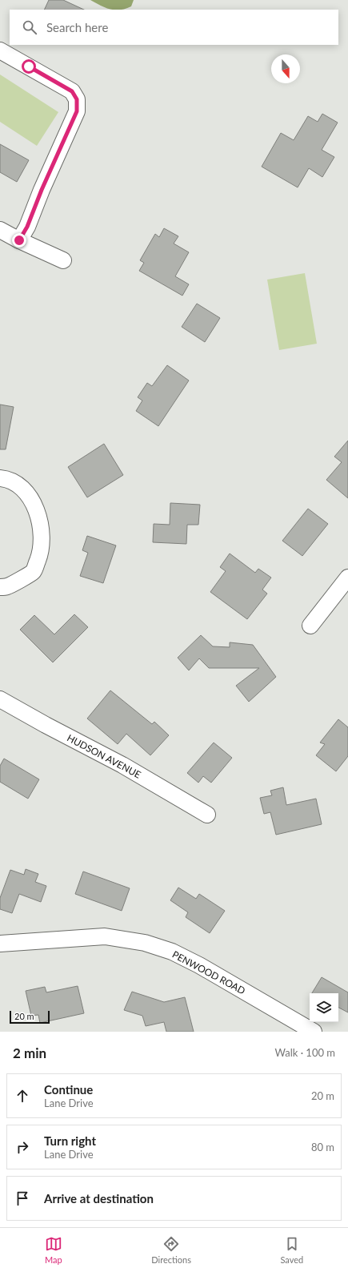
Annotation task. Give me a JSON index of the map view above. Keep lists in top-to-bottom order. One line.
{"streets":{"street":["HUDSON AVENUE","PENWOOD ROAD"]},"scale_bar":"20 m","north":"bottom","page":{"search":"Search here","scale":"20 m","heading":["2 min","Walk · 100 m"],"list":[["Continue","Lane Drive","20 m"],["Turn right","Lane Drive","80 m"],"Arrive at destination"],"nav":["Map","Directions","Saved"]}}
